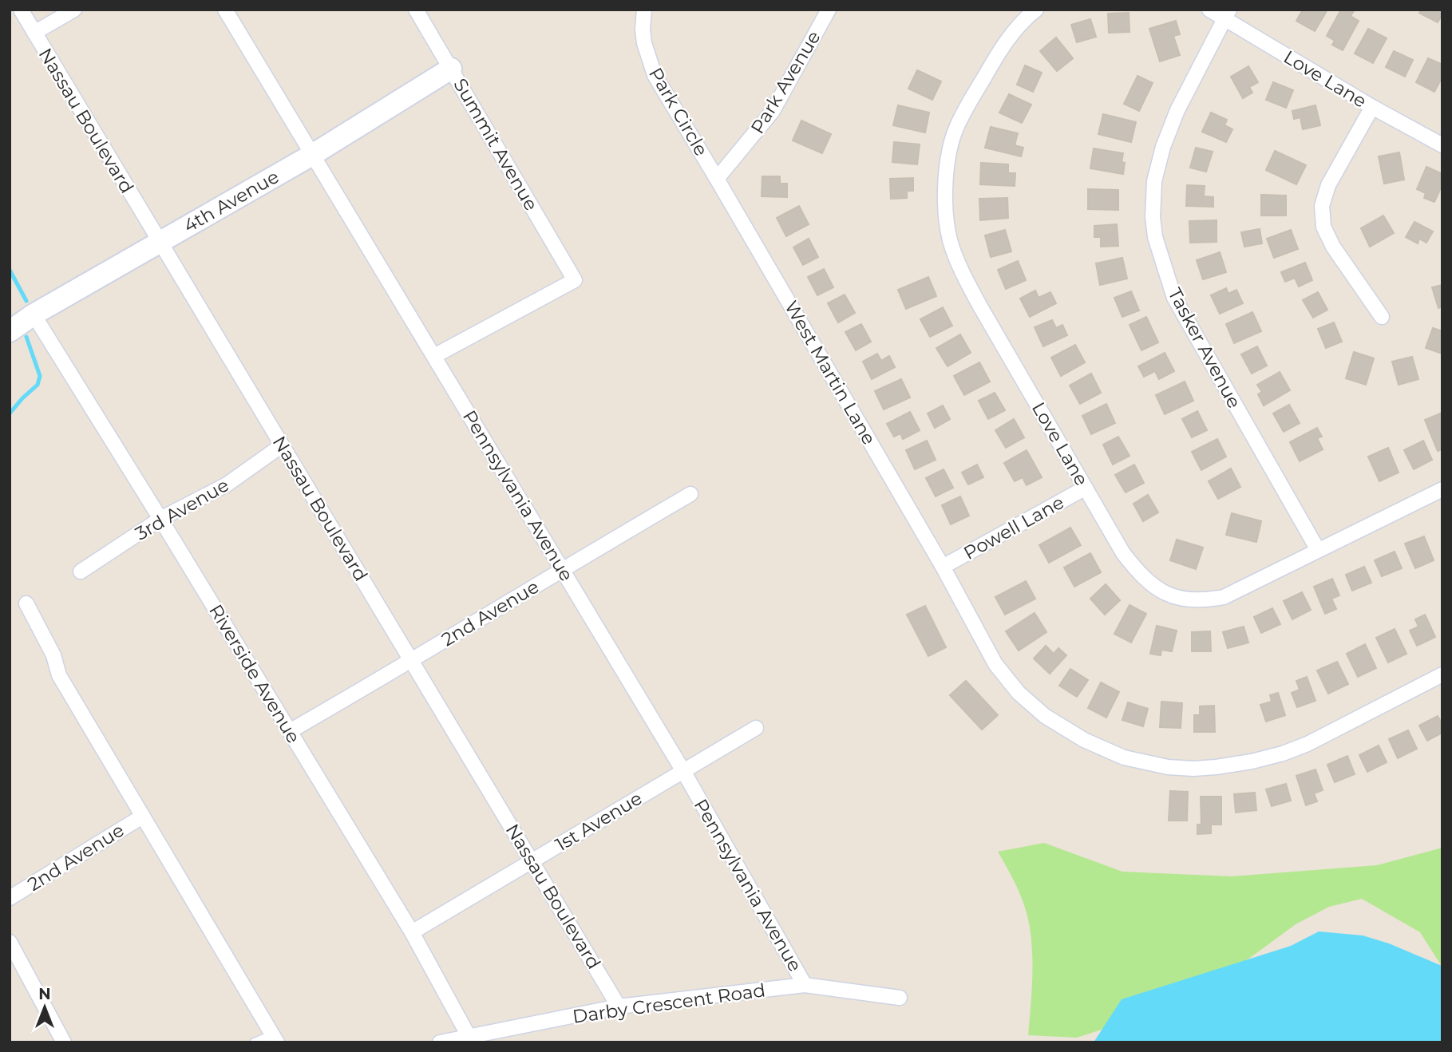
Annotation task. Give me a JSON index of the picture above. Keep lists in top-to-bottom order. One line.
{"streets":{"street":["Love Lane","Park Avenue","Park Circle","Nassau Boulevard","Summit Avenue","4th Avenue","Tasker Avenue","West Martin Lane","Pennsylvania Avenue","3rd Avenue","Powell Lane","2nd Avenue","Riverside Avenue","1st Avenue","Darby Crescent Road"]},"crossings":[["Love Lane","Tasker Avenue"],["Love Lane","Powell Lane"],["Park Avenue","Park Circle"],["Park Avenue","West Martin Lane"],["Park Circle","West Martin Lane"],["Nassau Boulevard","4th Avenue"],["Nassau Boulevard","3rd Avenue"],["Nassau Boulevard","2nd Avenue"],["Nassau Boulevard","1st Avenue"],["Nassau Boulevard","Darby Crescent Road"],["Summit Avenue","4th Avenue"],["Summit Avenue","Pennsylvania Avenue"],["4th Avenue","Pennsylvania Avenue"],["4th Avenue","Riverside Avenue"],["West Martin Lane","Powell Lane"],["Pennsylvania Avenue","2nd Avenue"],["Pennsylvania Avenue","1st Avenue"],["Pennsylvania Avenue","Darby Crescent Road"],["3rd Avenue","Riverside Avenue"],["2nd Avenue","Riverside Avenue"],["Riverside Avenue","1st Avenue"],["Riverside Avenue","Darby Crescent Road"]],"north":"top"}
